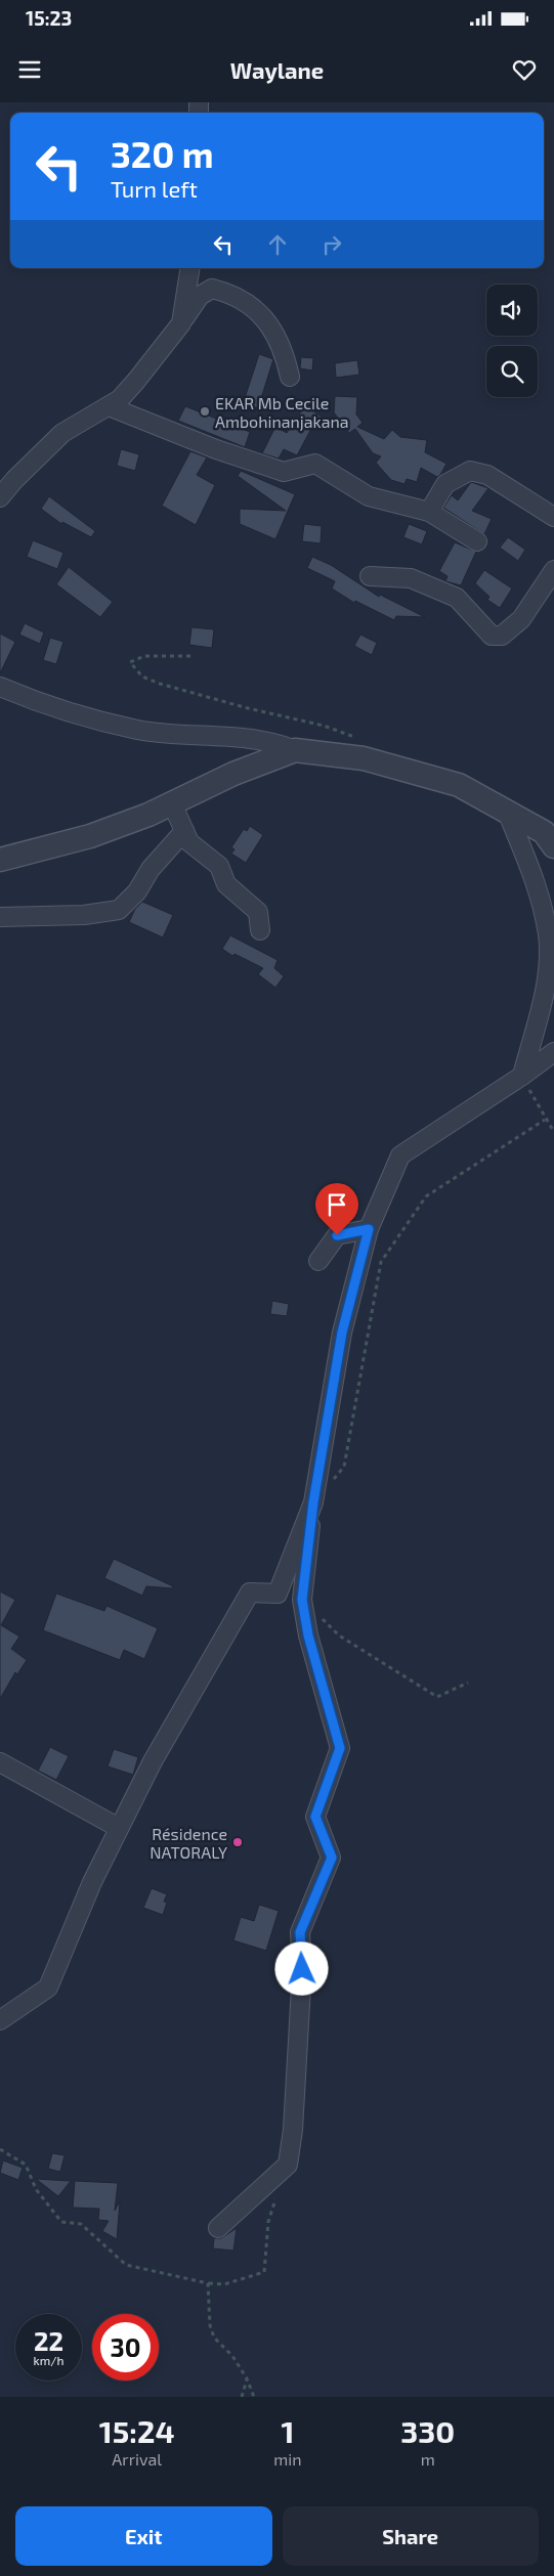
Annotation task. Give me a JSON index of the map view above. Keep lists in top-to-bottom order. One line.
{"places":["EKAR Mb Cecile Ambohinanjakana","Résidence NATORALY"],"page":{"status":"15:23","header":"Waylane","turn":["320 m","Turn left"],"speed":"22 km/h","limit":"30","eta":["15:24","Arrival","1","min","330","m"],"buttons":["Exit","Share"]}}
